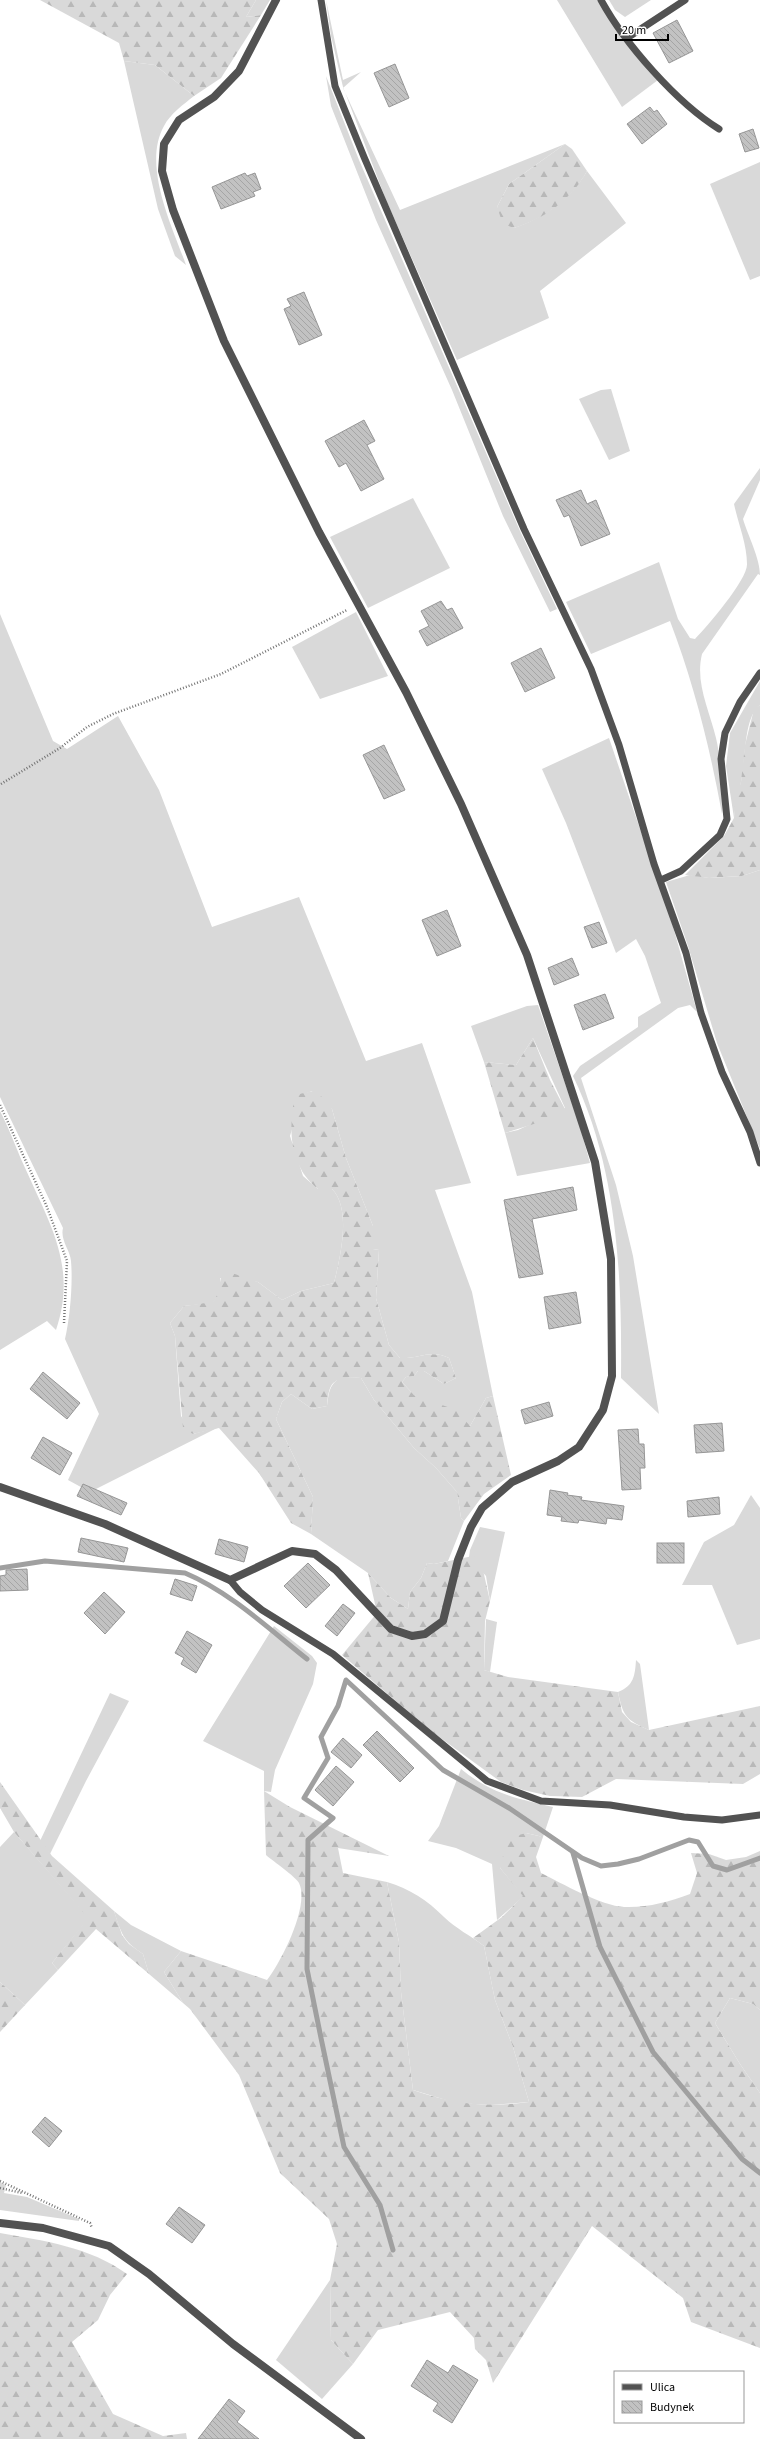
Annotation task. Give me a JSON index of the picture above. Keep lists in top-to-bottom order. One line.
{"legend":["Ulica","Budynek"],"scale_bar":"20 m"}
